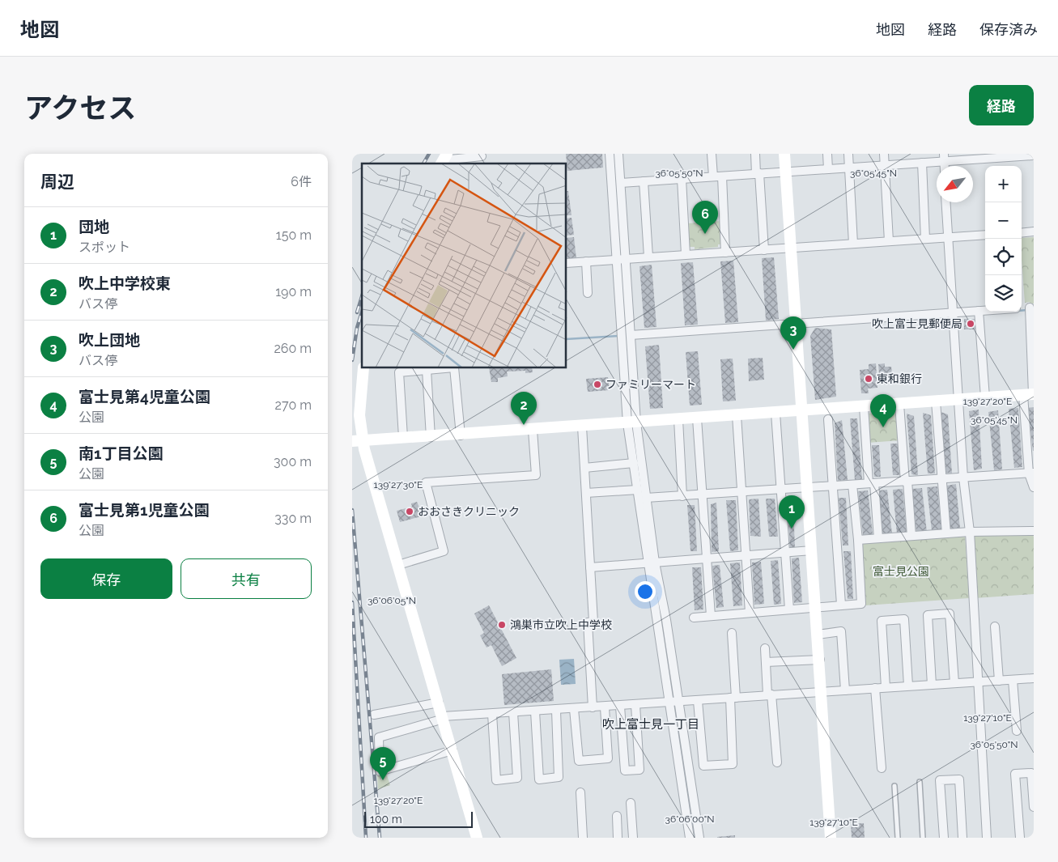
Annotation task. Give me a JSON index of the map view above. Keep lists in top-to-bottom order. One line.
{"districts":["吹上富士見一丁目"],"parks":["富士見公園"],"places":["吹上富士見郵便局","東和銀行","ファミリーマート","おおさきクリニック","鴻巣市立吹上中学校"],"scale_bar":"100 m","north":"bottom left","page":{"header":"地図","nav":["地図","経路","保存済み"],"title":"アクセス","buttons":["経路",["保存","共有"]],"heading":["周辺","6件"],"map_buttons":["+","−"],"pins":["6","3","2","4","1","5"],"list":[{"mark":"1","name":"団地","note":"スポット","value":"150 m"},{"mark":"2","name":"吹上中学校東","note":"バス停","value":"190 m"},{"mark":"3","name":"吹上団地","note":"バス停","value":"260 m"},{"mark":"4","name":"富士見第4児童公園","note":"公園","value":"270 m"},{"mark":"5","name":"南1丁目公園","note":"公園","value":"300 m"},{"mark":"6","name":"富士見第1児童公園","note":"公園","value":"330 m"}],"scale":"100 m"},"coordinates":["36°05'50\"N","36°05'45\"N","139°27'20\"E","139°27'30\"E","36°06'05\"N","139°27'10\"E","36°06'00\"N"]}
